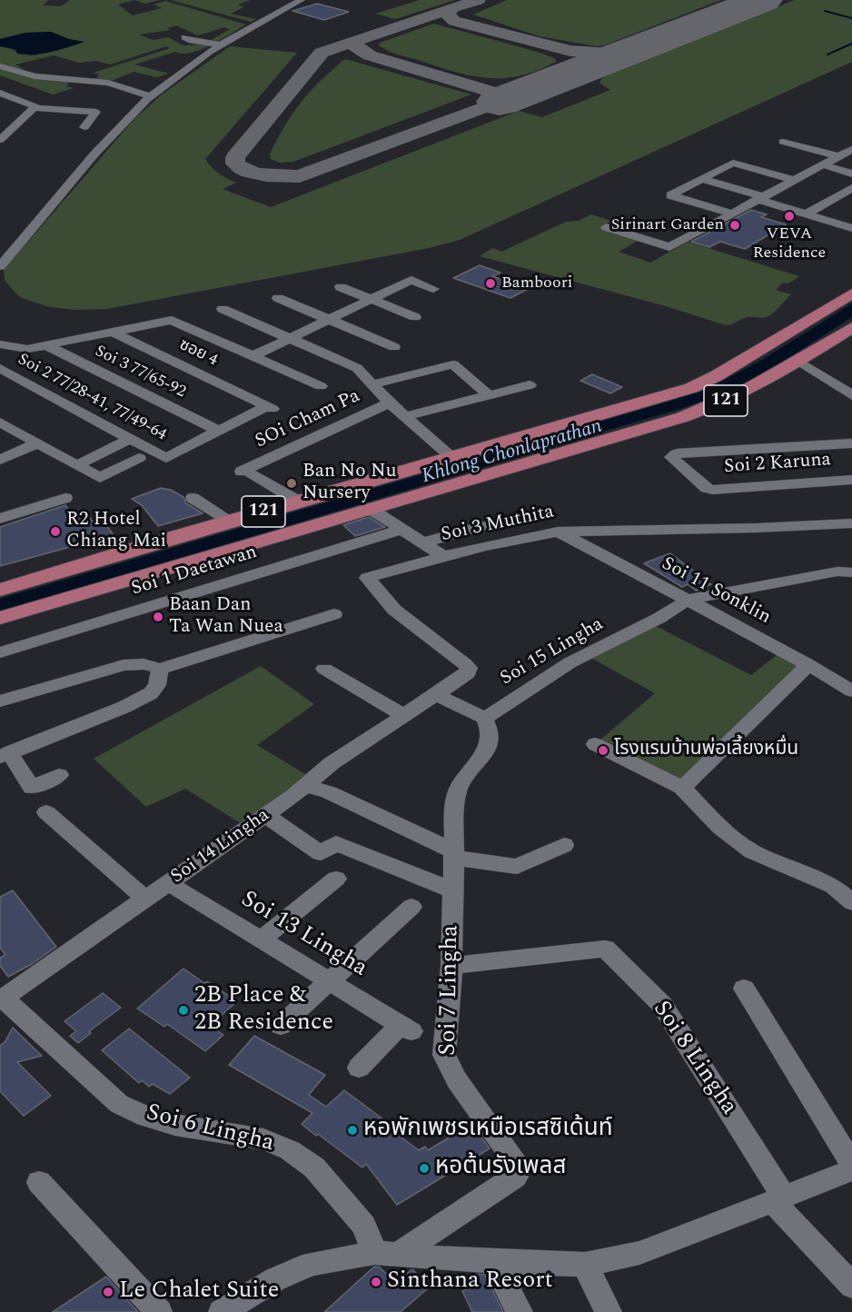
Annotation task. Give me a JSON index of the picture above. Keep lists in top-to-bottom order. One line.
{"streets":{"main road":["121"],"street":["ซอย 4","Soi 3 77/65-92","Soi 2 77/28-41, 77/49-64","SOi Cham Pa","Soi 2 Karuna","Soi 3 Muthita","Soi 1 Daetawan","Soi 11 Sonklin","Soi 15 Lingha","Soi 14 Lingha","Soi 13 Lingha","Soi 7 Lingha","Soi 8 Lingha","Soi 6 Lingha"]},"crossings":[["ซอย 4","Soi 3 77/65-92"],["ซอย 4","Soi 2 77/28-41, 77/49-64"],["Soi 3 77/65-92","Soi 2 77/28-41, 77/49-64"],["121","SOi Cham Pa"],["Soi 3 Muthita","Soi 11 Sonklin"],["Soi 3 Muthita","Soi 14 Lingha"],["Soi 11 Sonklin","Soi 15 Lingha"],["Soi 15 Lingha","Soi 7 Lingha"],["Soi 14 Lingha","Soi 13 Lingha"],["Soi 14 Lingha","Soi 6 Lingha"],["Soi 7 Lingha","Soi 8 Lingha"],["Soi 7 Lingha","Soi 6 Lingha"]],"water":["Khlong Chonlaprathan"],"places":["VEVA Residence","Sirinart Garden","Bamboori","Ban No Nu Nursery","R2 Hotel Chiang Mai","Baan Dan Ta Wan Nuea","โรงแรมบ้านพ่อเลี้ยงหมื่น","2B Place & 2B Residence","หอพักเพชรเหนือเรสซิเด้นท์","หอต้นรังเพลส","Sinthana Resort","Le Chalet Suite"]}
